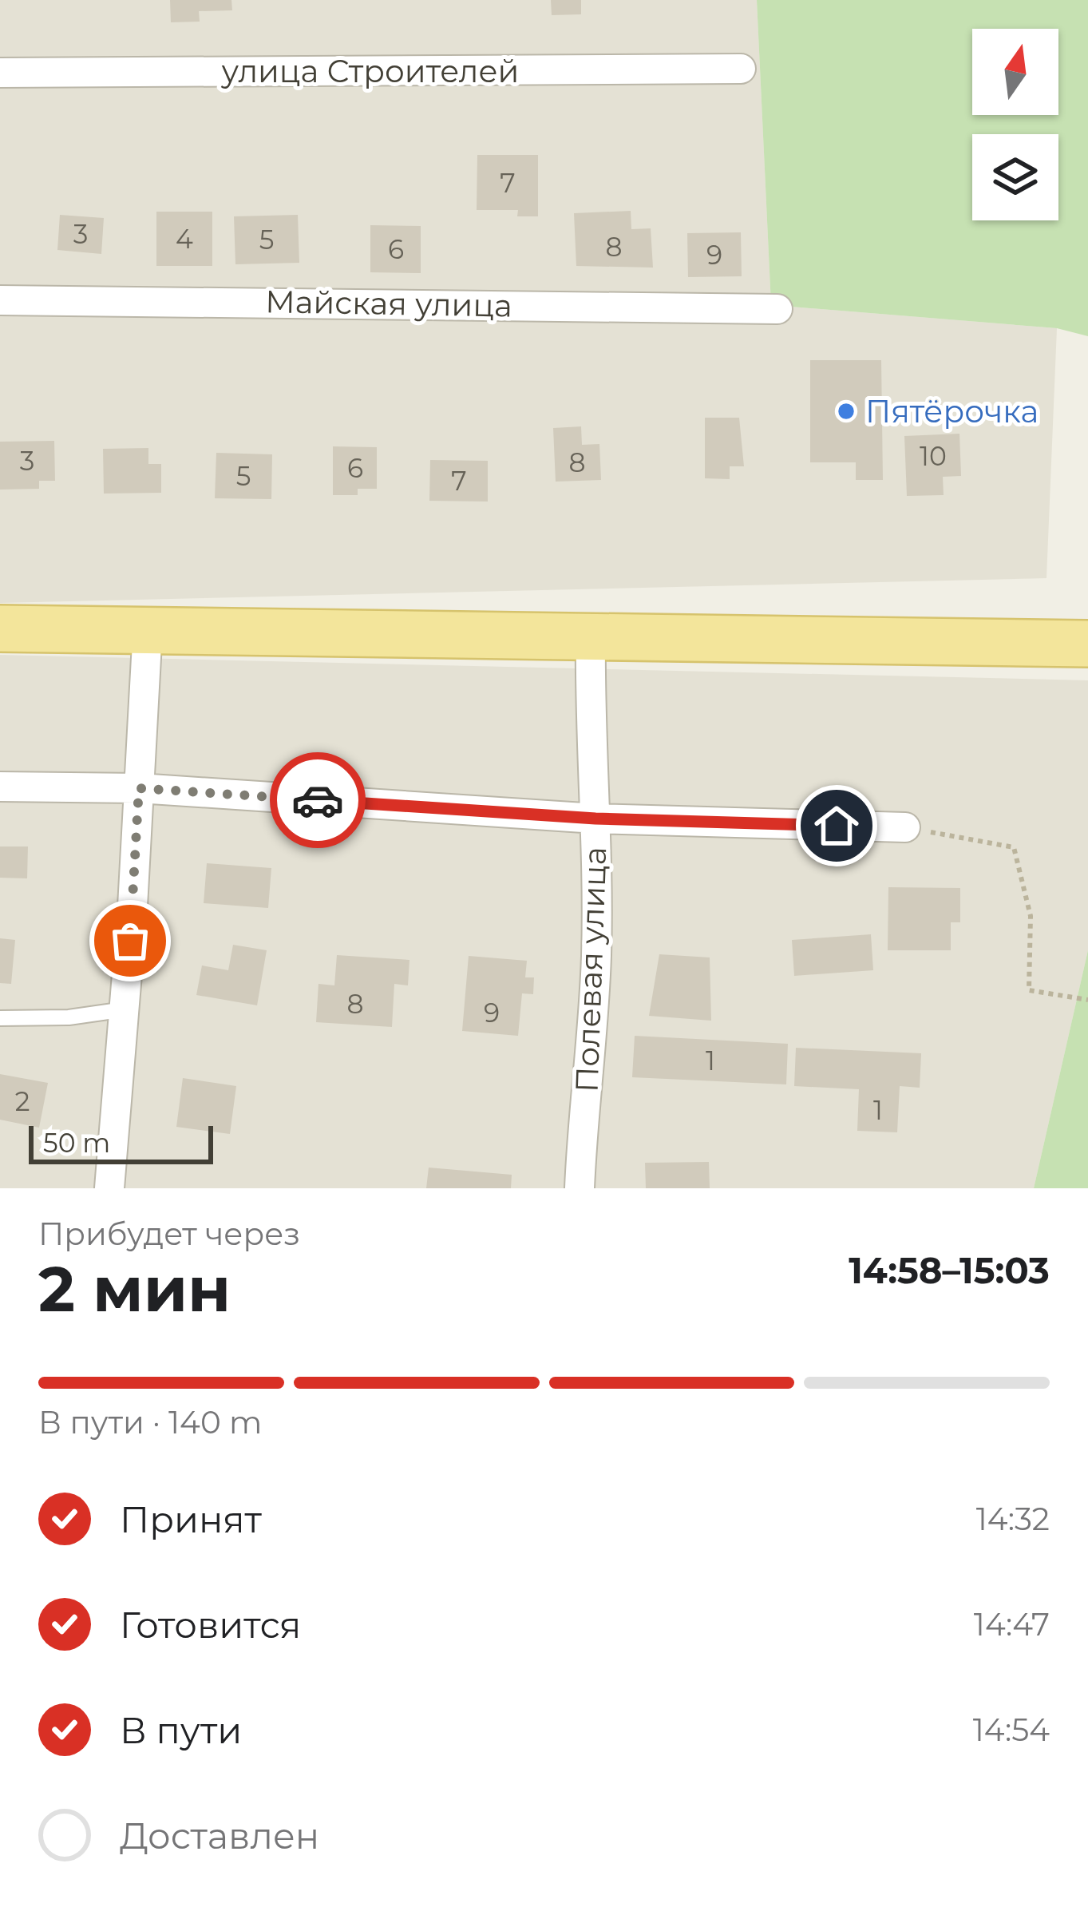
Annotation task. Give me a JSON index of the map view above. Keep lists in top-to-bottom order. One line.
{"streets":{"street":["улица Строителей","Майская улица","Полевая улица"]},"places":["Пятёрочка"],"house_numbers":["7","3","4","5","8","6","9","10","3","8","6","5","7","8","9","1","2","1"],"scale_bar":"50 m","north":"top","page":{"scale":"50 m","heading":["2 мин","Прибудет через","14:58–15:03"],"bar":"В пути · 140 m","list":[["Принят","14:32"],["Готовится","14:47"],["В пути","14:54"],"Доставлен"]}}
